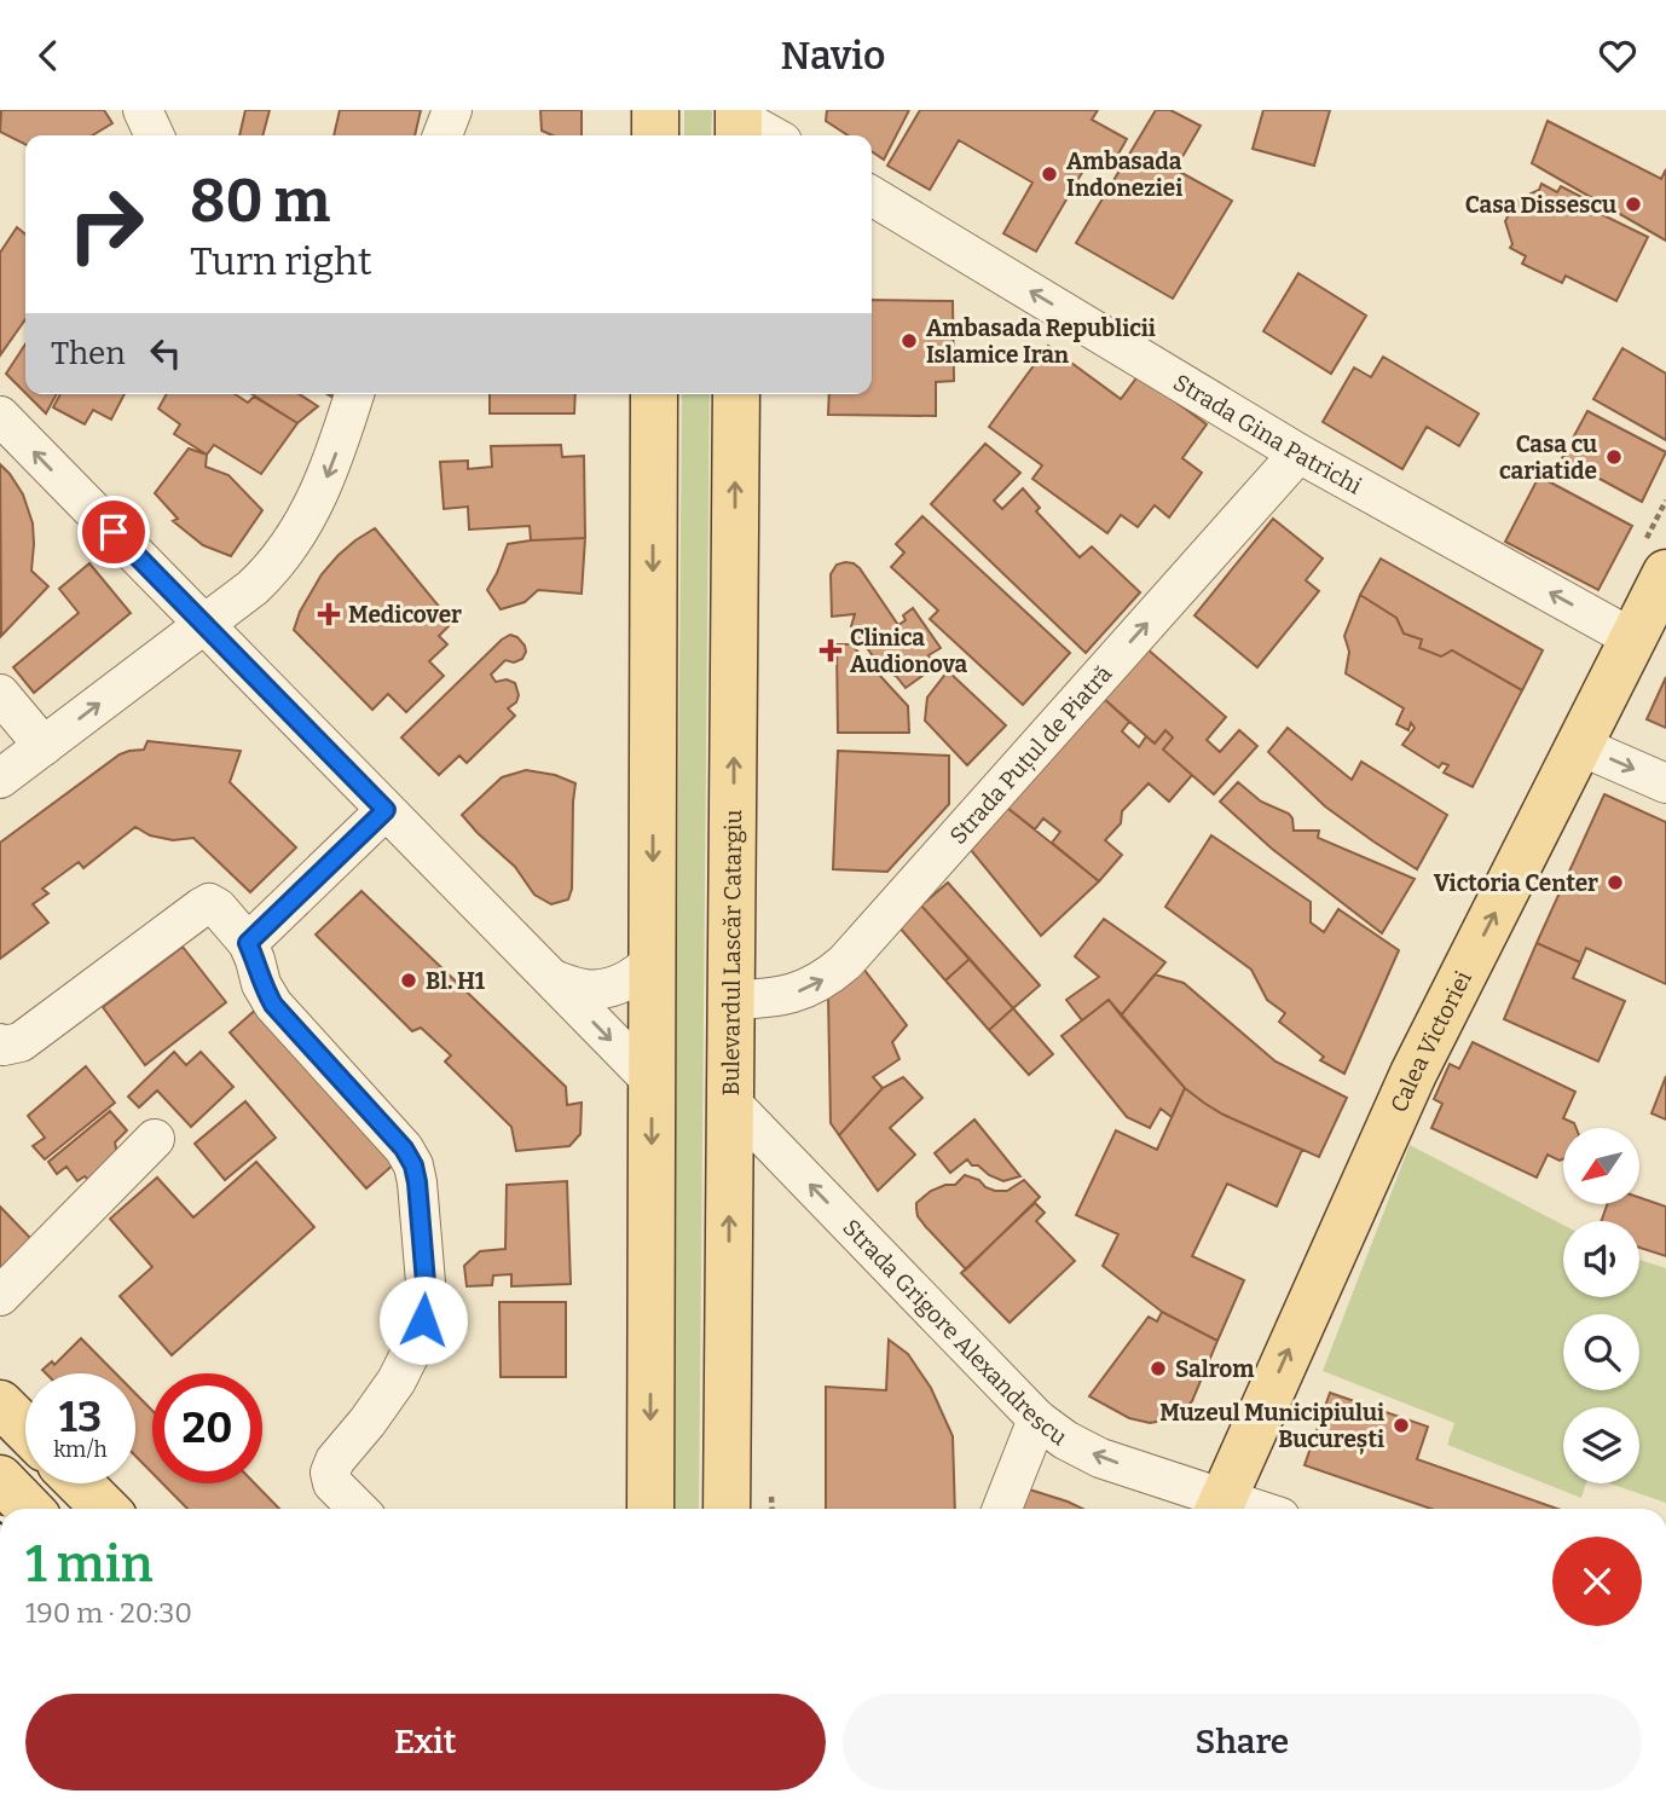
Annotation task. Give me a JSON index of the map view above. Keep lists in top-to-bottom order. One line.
{"streets":{"main road":["Bulevardul Lascăr Catargiu","Calea Victoriei"],"street":["Strada Gina Patrichi","Strada Puțul de Piatră","Strada Grigore Alexandrescu"]},"crossings":[["Strada Gina Patrichi","Strada Puțul de Piatră"],["Strada Gina Patrichi","Calea Victoriei"],["Strada Puțul de Piatră","Bulevardul Lascăr Catargiu"],["Bulevardul Lascăr Catargiu","Strada Grigore Alexandrescu"],["Calea Victoriei","Strada Grigore Alexandrescu"]],"one_way":["Strada Gina Patrichi","Strada Puțul de Piatră","Calea Victoriei","Strada Grigore Alexandrescu"],"places":{"other":["Ambasada Indoneziei","Casa Dissescu","Ambasada Republicii Islamice Iran","Casa cu cariatide","Victoria Center","Bl. H1","Salrom","Muzeul Municipiului București"],"health":["Medicover","Clinica Audionova"]},"north":"bottom left","page":{"header":"Navio","turn":["80 m","Turn right"],"then":"Then","speed":"13 km/h","limit":"20","heading":["1 min","190 m · 20:30"],"buttons":["Exit","Share"]}}
